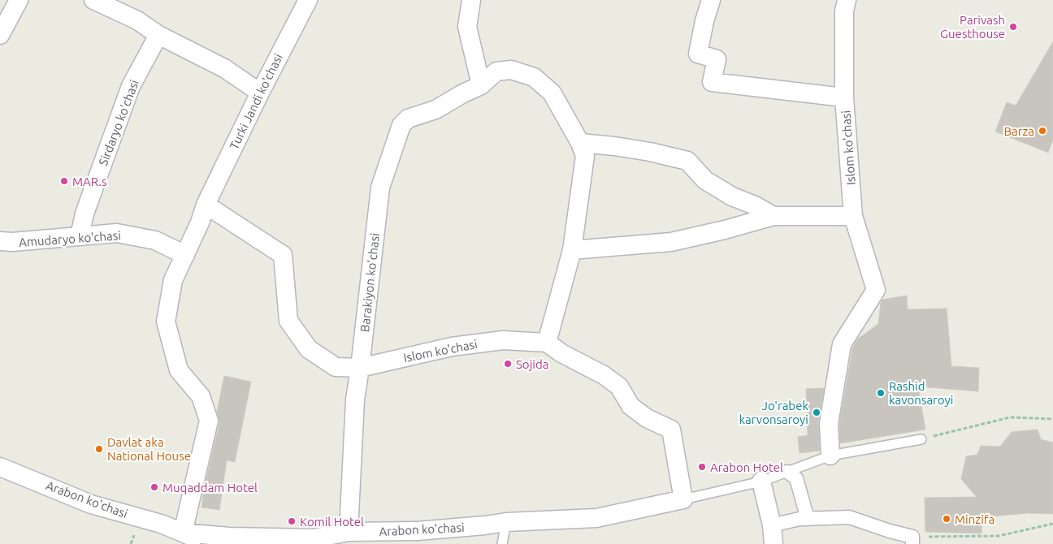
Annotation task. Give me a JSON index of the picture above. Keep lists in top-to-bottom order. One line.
{"streets":{"street":["Turki Jandi ko'chasi","Sirdaryo ko'chasi","Islom ko'chasi","Amudaryo ko'chasi","Barakiyon ko'chasi","Arabon ko'chasi"]},"crossings":[["Turki Jandi ko'chasi","Islom ko'chasi"],["Turki Jandi ko'chasi","Amudaryo ko'chasi"],["Turki Jandi ko'chasi","Arabon ko'chasi"],["Sirdaryo ko'chasi","Amudaryo ko'chasi"],["Islom ko'chasi","Barakiyon ko'chasi"],["Barakiyon ko'chasi","Arabon ko'chasi"]],"places":["Parivash Guesthouse","Barza","MAR.s","Sojida","Rashid kavonsaroyi","Jo'rabek karvonsaroyi","Davlat aka National House","Arabon Hotel","Muqaddam Hotel","Minzifa","Komil Hotel"]}
